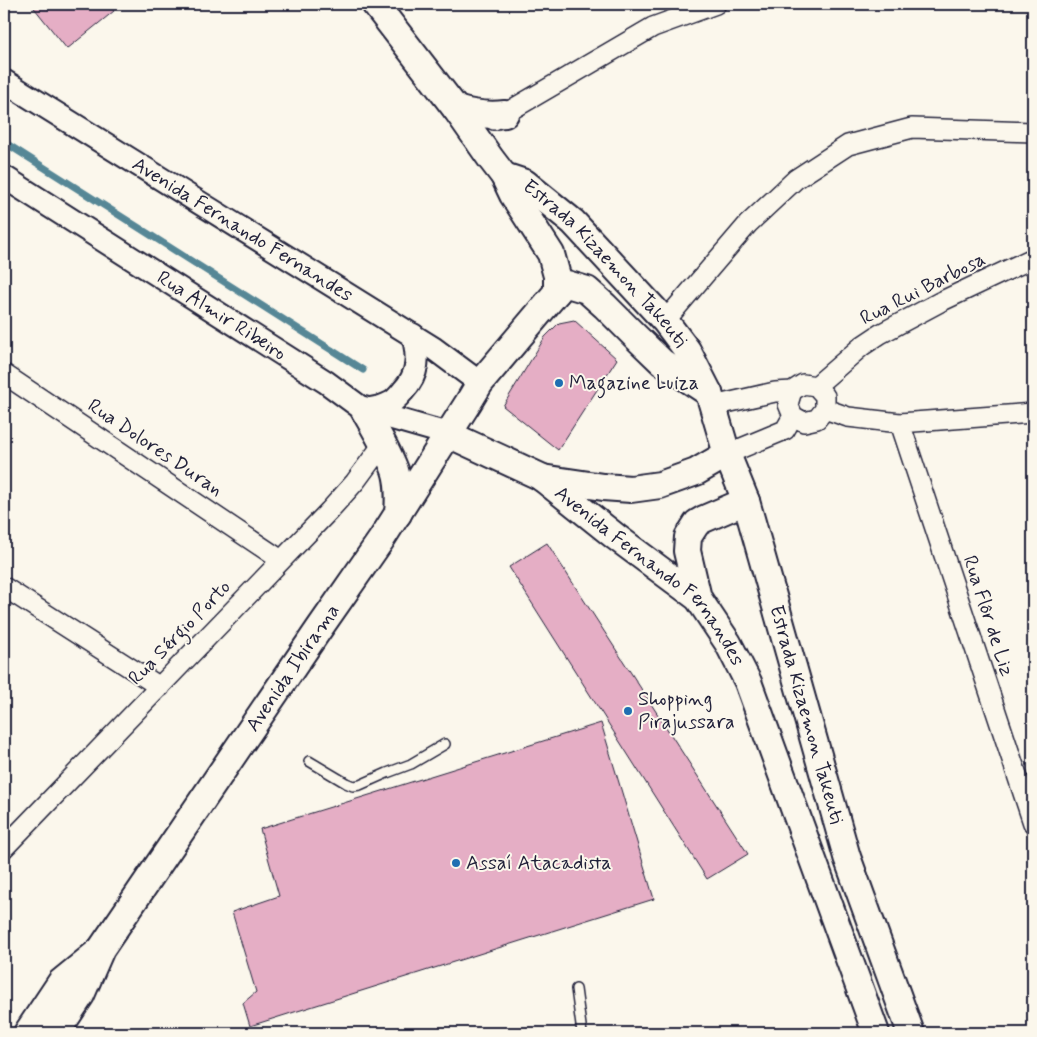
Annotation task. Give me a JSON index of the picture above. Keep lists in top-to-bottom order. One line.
{"streets":{"main road":["Avenida Fernando Fernandes","Estrada Kizaemon Takeuti","Avenida Ibirama"],"street":["Rua Rui Barbosa","Rua Almir Ribeiro","Rua Dolores Duran","Rua Flôr de Liz","Rua Sérgio Porto"]},"crossings":[["Avenida Fernando Fernandes","Rua Almir Ribeiro"],["Avenida Fernando Fernandes","Avenida Ibirama"],["Estrada Kizaemon Takeuti","Avenida Ibirama"],["Rua Almir Ribeiro","Avenida Ibirama"],["Rua Dolores Duran","Rua Sérgio Porto"]],"places":["Magazine Luiza","Shopping Pirajussara","Assaí Atacadista"]}
